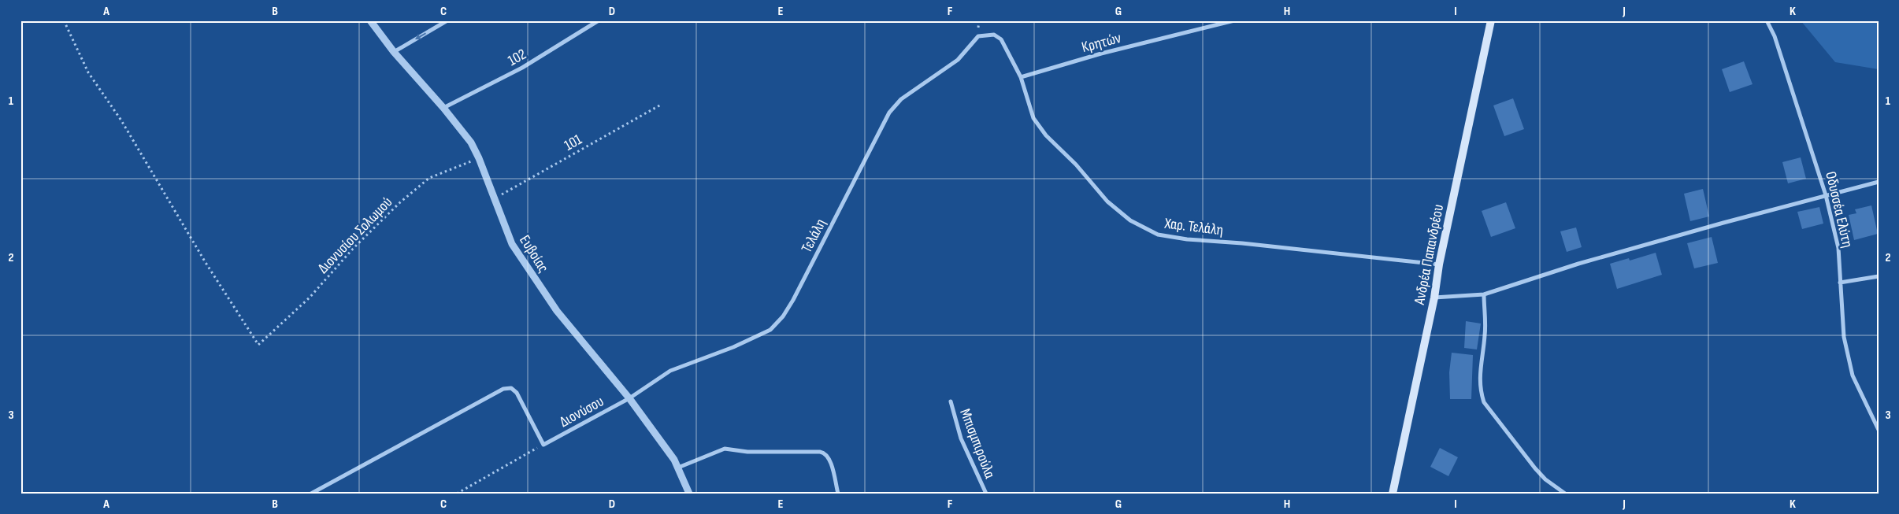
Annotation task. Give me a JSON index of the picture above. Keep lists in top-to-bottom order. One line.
{"streets":{"main road":["Ανδρέα Παπανδρέου"],"street":["Κρητών","102","Οδυσσέα Ελύτη","Χαρ. Τελάλη","Τελάλη","Ευβοίας","Διονύσου","Μπισμπιρούλα"],"path":["101","Διονυσίου Σολωμού"]},"crossings":[["Κρητών","Χαρ. Τελάλη"],["102","Ευβοίας"],["101","Ευβοίας"],["Χαρ. Τελάλη","Τελάλη"],["Χαρ. Τελάλη","Ανδρέα Παπανδρέου"],["Διονυσίου Σολωμού","Ευβοίας"],["Τελάλη","Ευβοίας"],["Τελάλη","Διονύσου"],["Ευβοίας","Διονύσου"]],"grid":{"columns":["A","B","C","D","E","F","G","H","I","J","K"],"rows":["1","2","3"]}}
